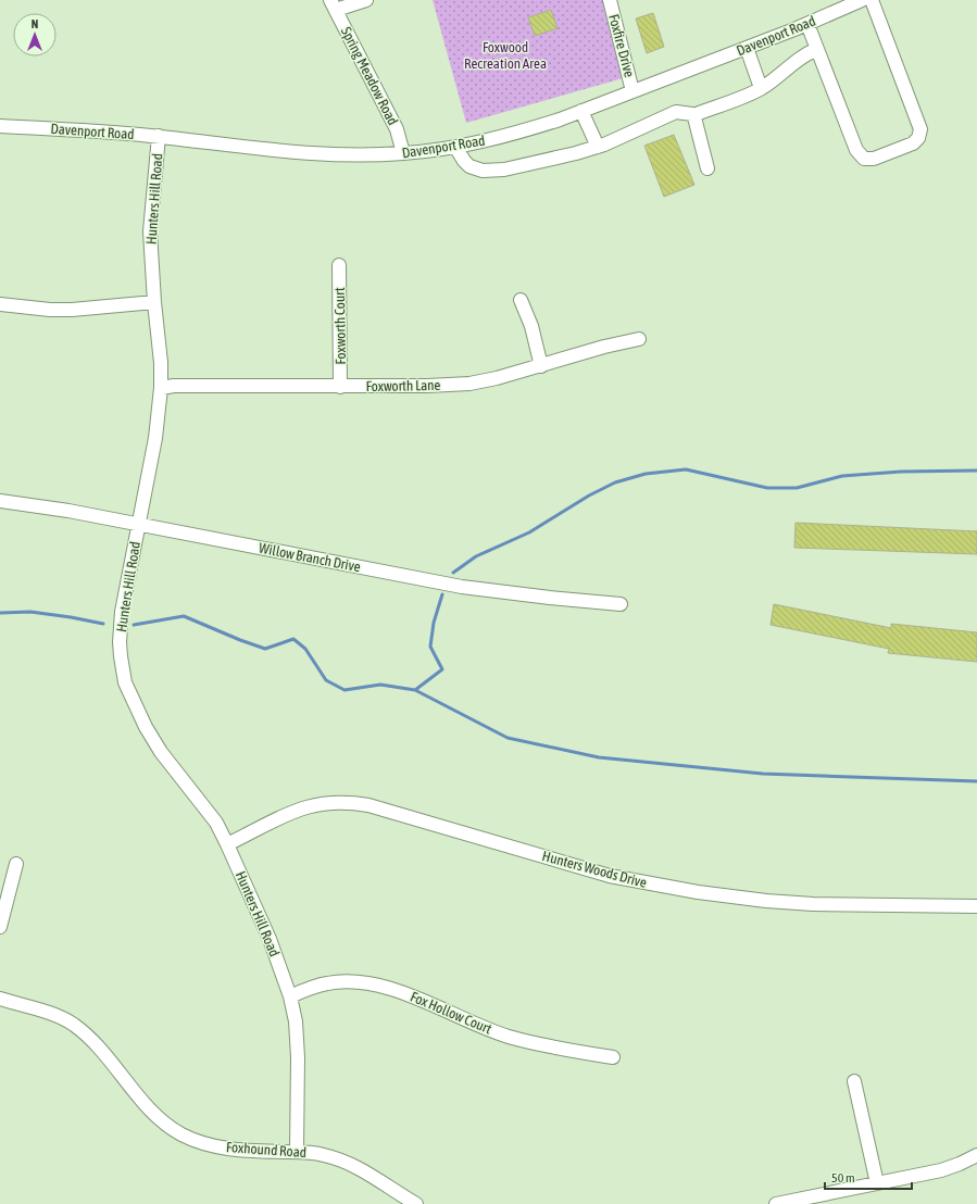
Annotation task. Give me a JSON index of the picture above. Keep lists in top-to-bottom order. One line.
{"streets":{"street":["Davenport Road","Foxfire Drive","Spring Meadow Road","Hunters Hill Road","Foxworth Court","Foxworth Lane","Willow Branch Drive","Hunters Woods Drive","Fox Hollow Court","Foxhound Road"]},"crossings":[["Davenport Road","Foxfire Drive"],["Davenport Road","Spring Meadow Road"],["Davenport Road","Hunters Hill Road"],["Hunters Hill Road","Foxworth Lane"],["Hunters Hill Road","Willow Branch Drive"],["Hunters Hill Road","Hunters Woods Drive"],["Hunters Hill Road","Fox Hollow Court"],["Hunters Hill Road","Foxhound Road"],["Foxworth Court","Foxworth Lane"]],"parks":["Foxwood Recreation Area"],"scale_bar":"50 m","north":"top"}
